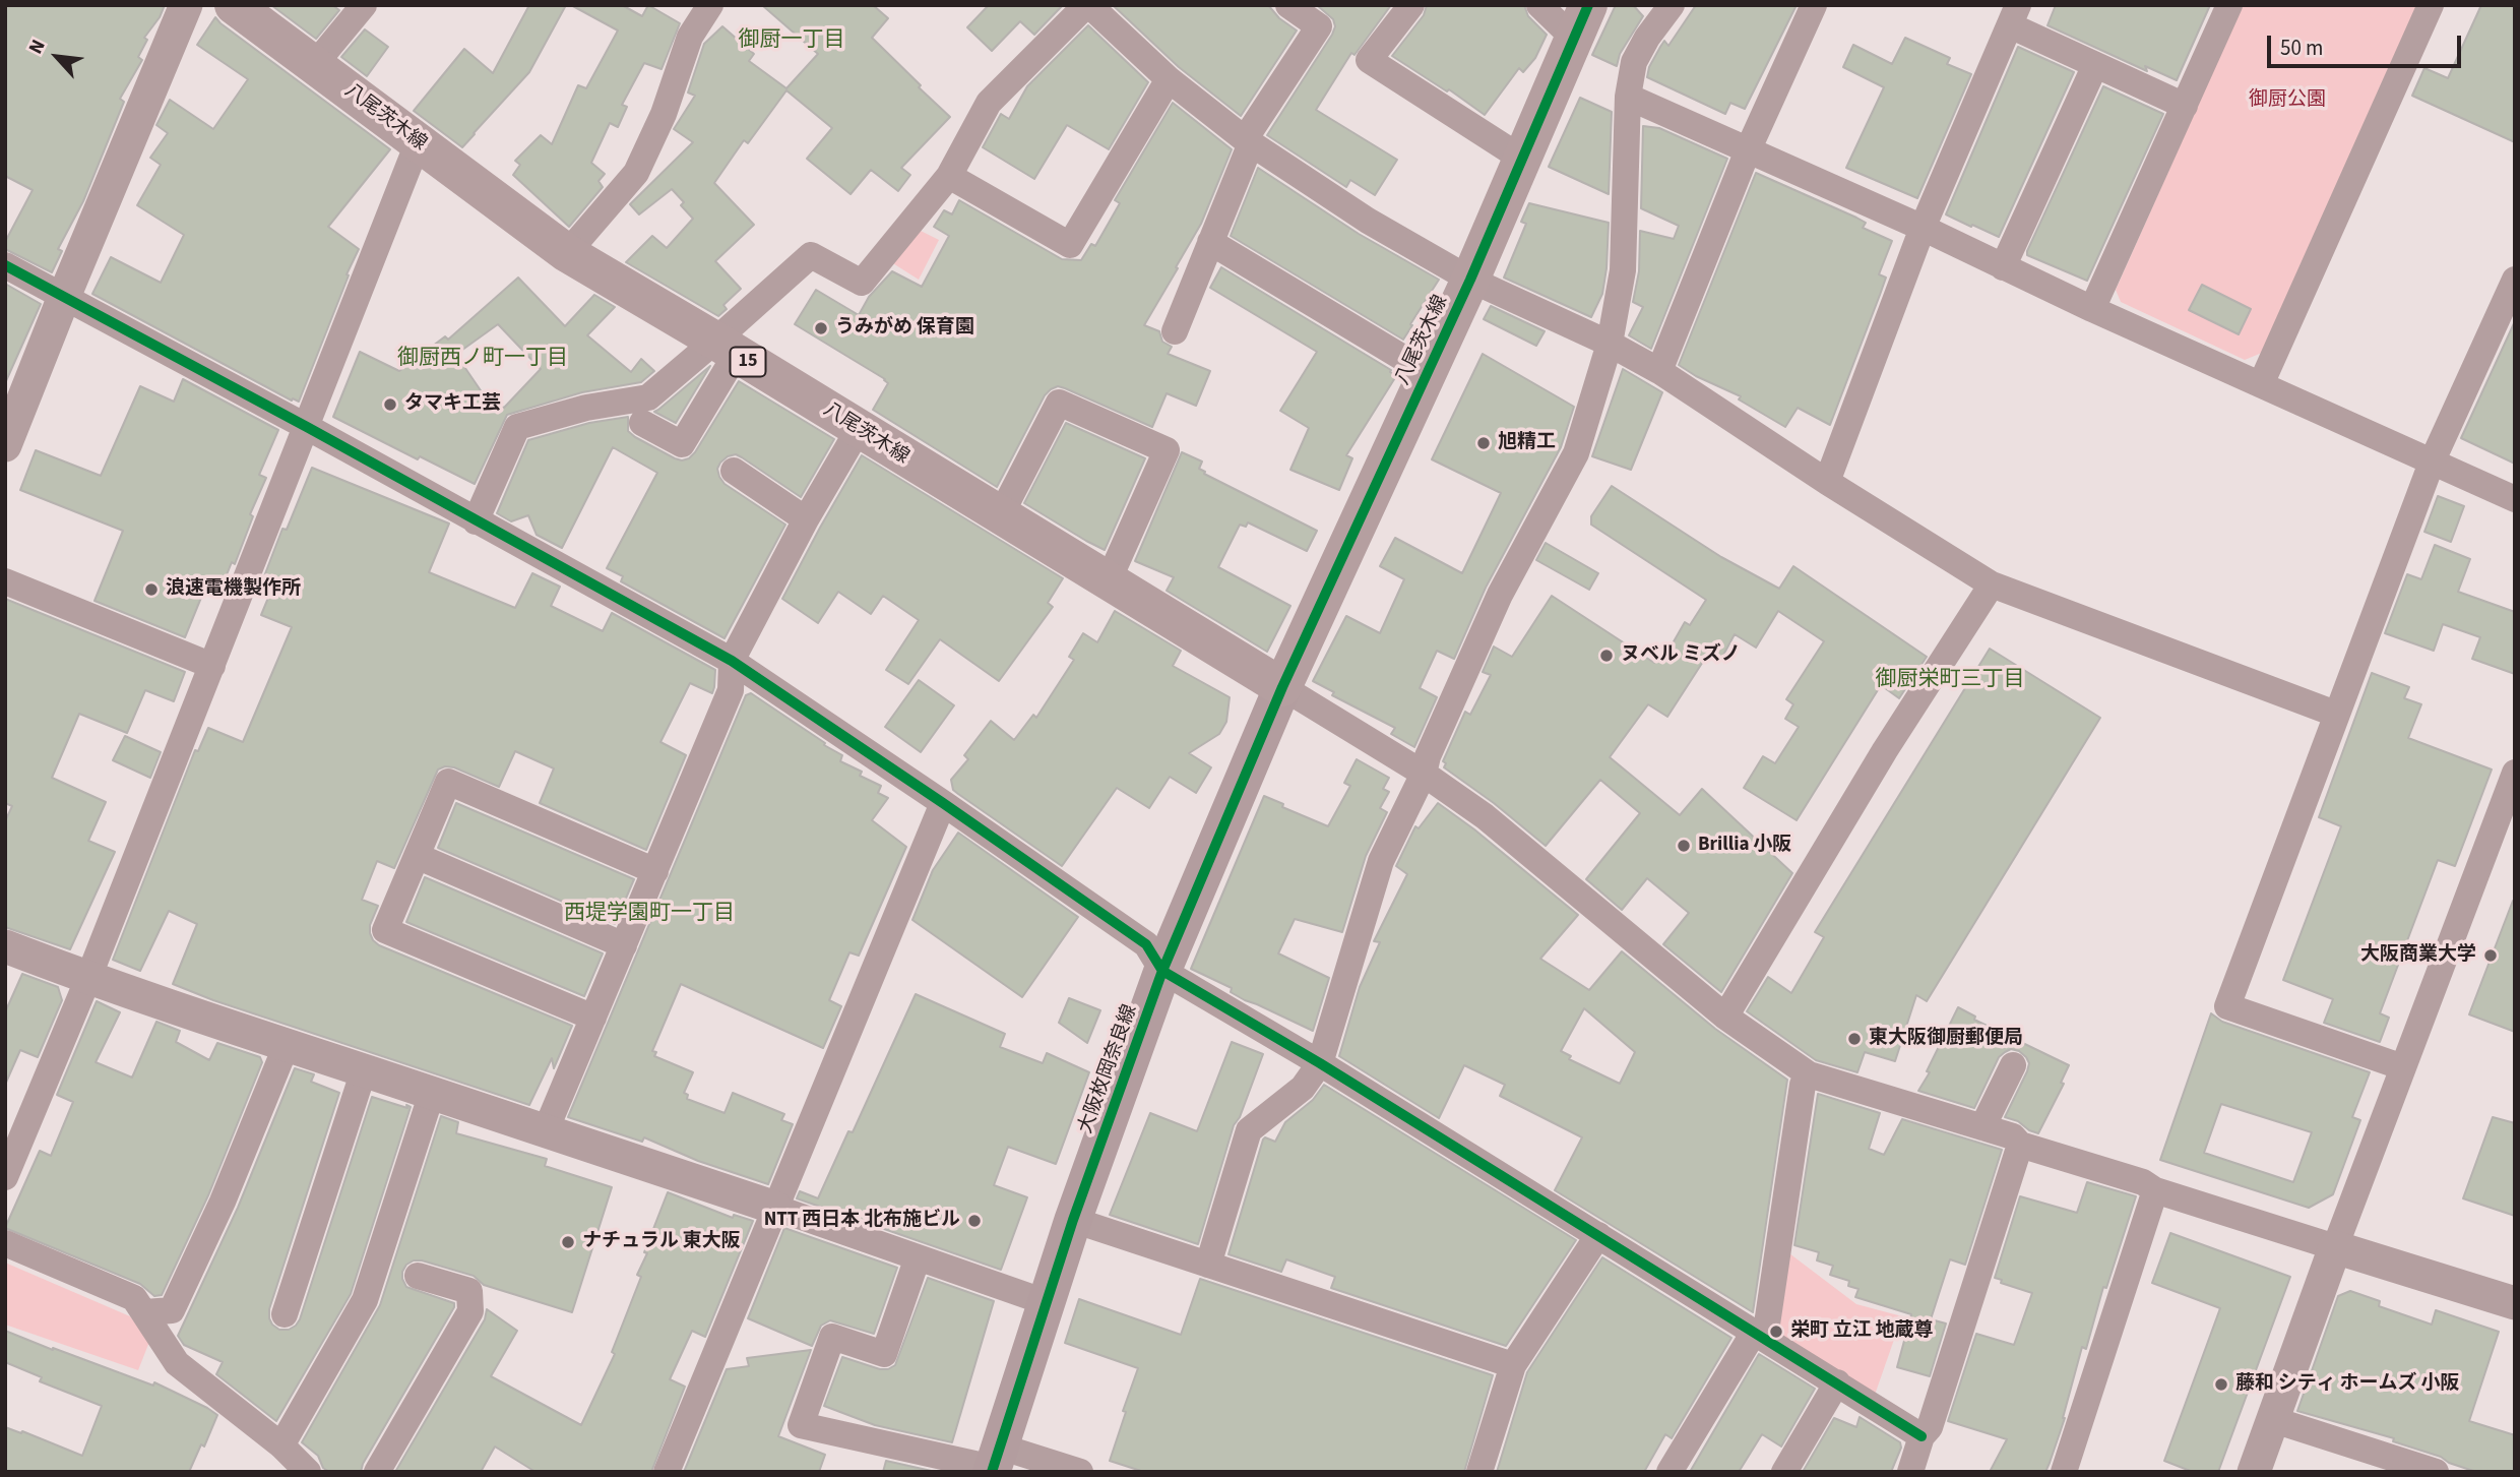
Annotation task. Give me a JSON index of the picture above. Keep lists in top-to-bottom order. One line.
{"streets":{"main road":["八尾茨木線","15","大阪枚岡奈良線"]},"crossings":[["八尾茨木線","大阪枚岡奈良線"]],"districts":["御厨一丁目","御厨西ノ町一丁目","御厨栄町三丁目","西堤学園町一丁目"],"parks":["御厨公園"],"places":["うみがめ 保育園","タマキ工芸","旭精工","浪速電機製作所","ヌベル ミズノ","Brillia 小阪","大阪商業大学","東大阪御厨郵便局","NTT 西日本 北布施ビル","ナチュラル 東大阪","栄町 立江 地蔵尊","藤和 シティ ホームズ 小阪"],"scale_bar":"50 m","north":"top left"}
